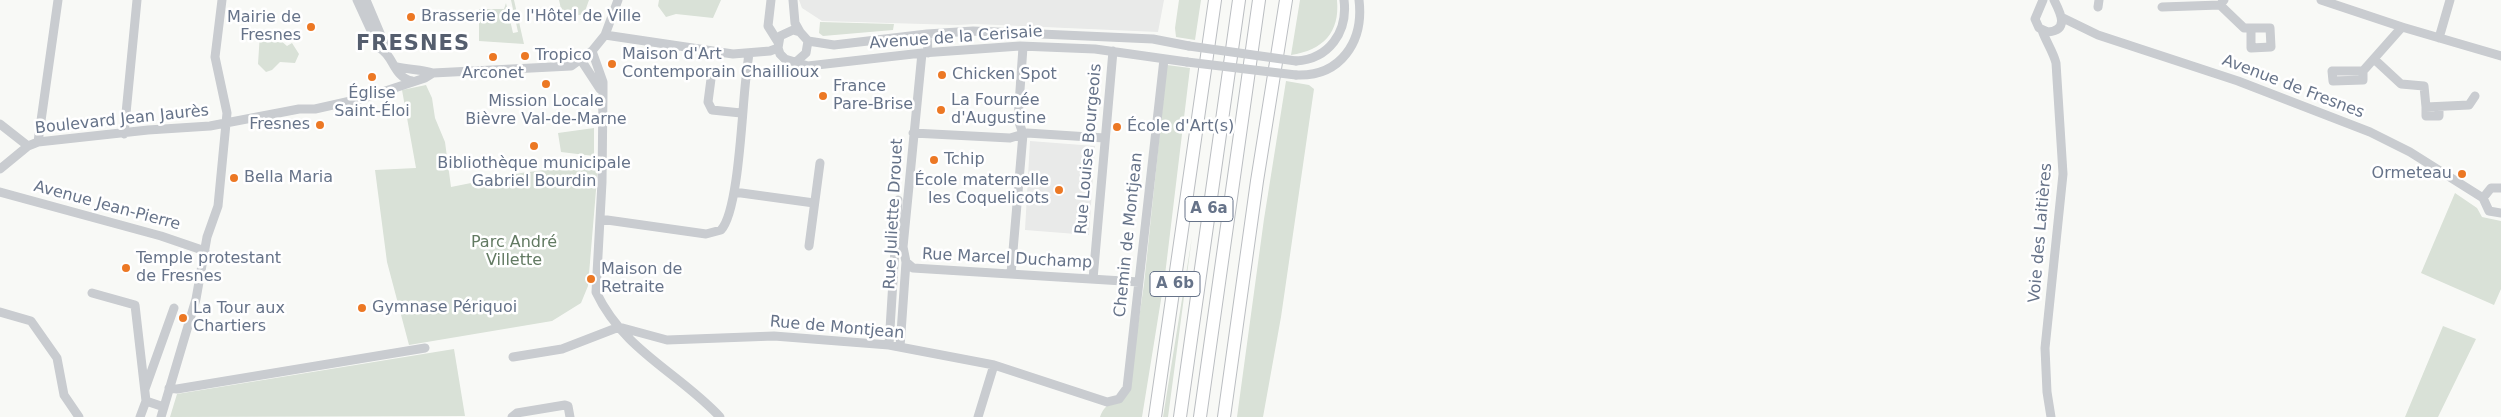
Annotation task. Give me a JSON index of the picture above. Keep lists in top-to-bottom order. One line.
{"streets":{"highway":["A 6a","A 6b"],"street":["Avenue de la Cerisaie","Avenue de Fresnes","Boulevard Jean Jaurès","Rue Louise Bourgeois","Avenue Jean-Pierre","Rue Juliette Drouet","Voie des Laitières","Chemin de Montjean","Rue Marcel Duchamp","Rue de Montjean"]},"crossings":[["Avenue de la Cerisaie","Rue Louise Bourgeois"],["Avenue de la Cerisaie","Rue Juliette Drouet"],["Avenue de la Cerisaie","Chemin de Montjean"],["Avenue de Fresnes","Voie des Laitières"],["Rue Louise Bourgeois","Rue Marcel Duchamp"],["Rue Juliette Drouet","Rue Marcel Duchamp"],["Rue Juliette Drouet","Rue de Montjean"],["Chemin de Montjean","Rue Marcel Duchamp"],["Chemin de Montjean","Rue de Montjean"]],"districts":["FRESNES"],"parks":["Parc André Villette"],"places":["Brasserie de l'Hôtel de Ville","Mairie de Fresnes","Tropico","Arconet","Maison d'Art Contemporain Chaillioux","Chicken Spot","Église Saint-Éloi","Mission Locale Bièvre Val-de-Marne","France Pare-Brise","La Fournée d'Augustine","Fresnes","École d'Art(s)","Bibliothèque municipale Gabriel Bourdin","Tchip","Ormeteau","Bella Maria","École maternelle les Coquelicots","Temple protestant de Fresnes","Maison de Retraite","Gymnase Périquoi","La Tour aux Chartiers"]}
